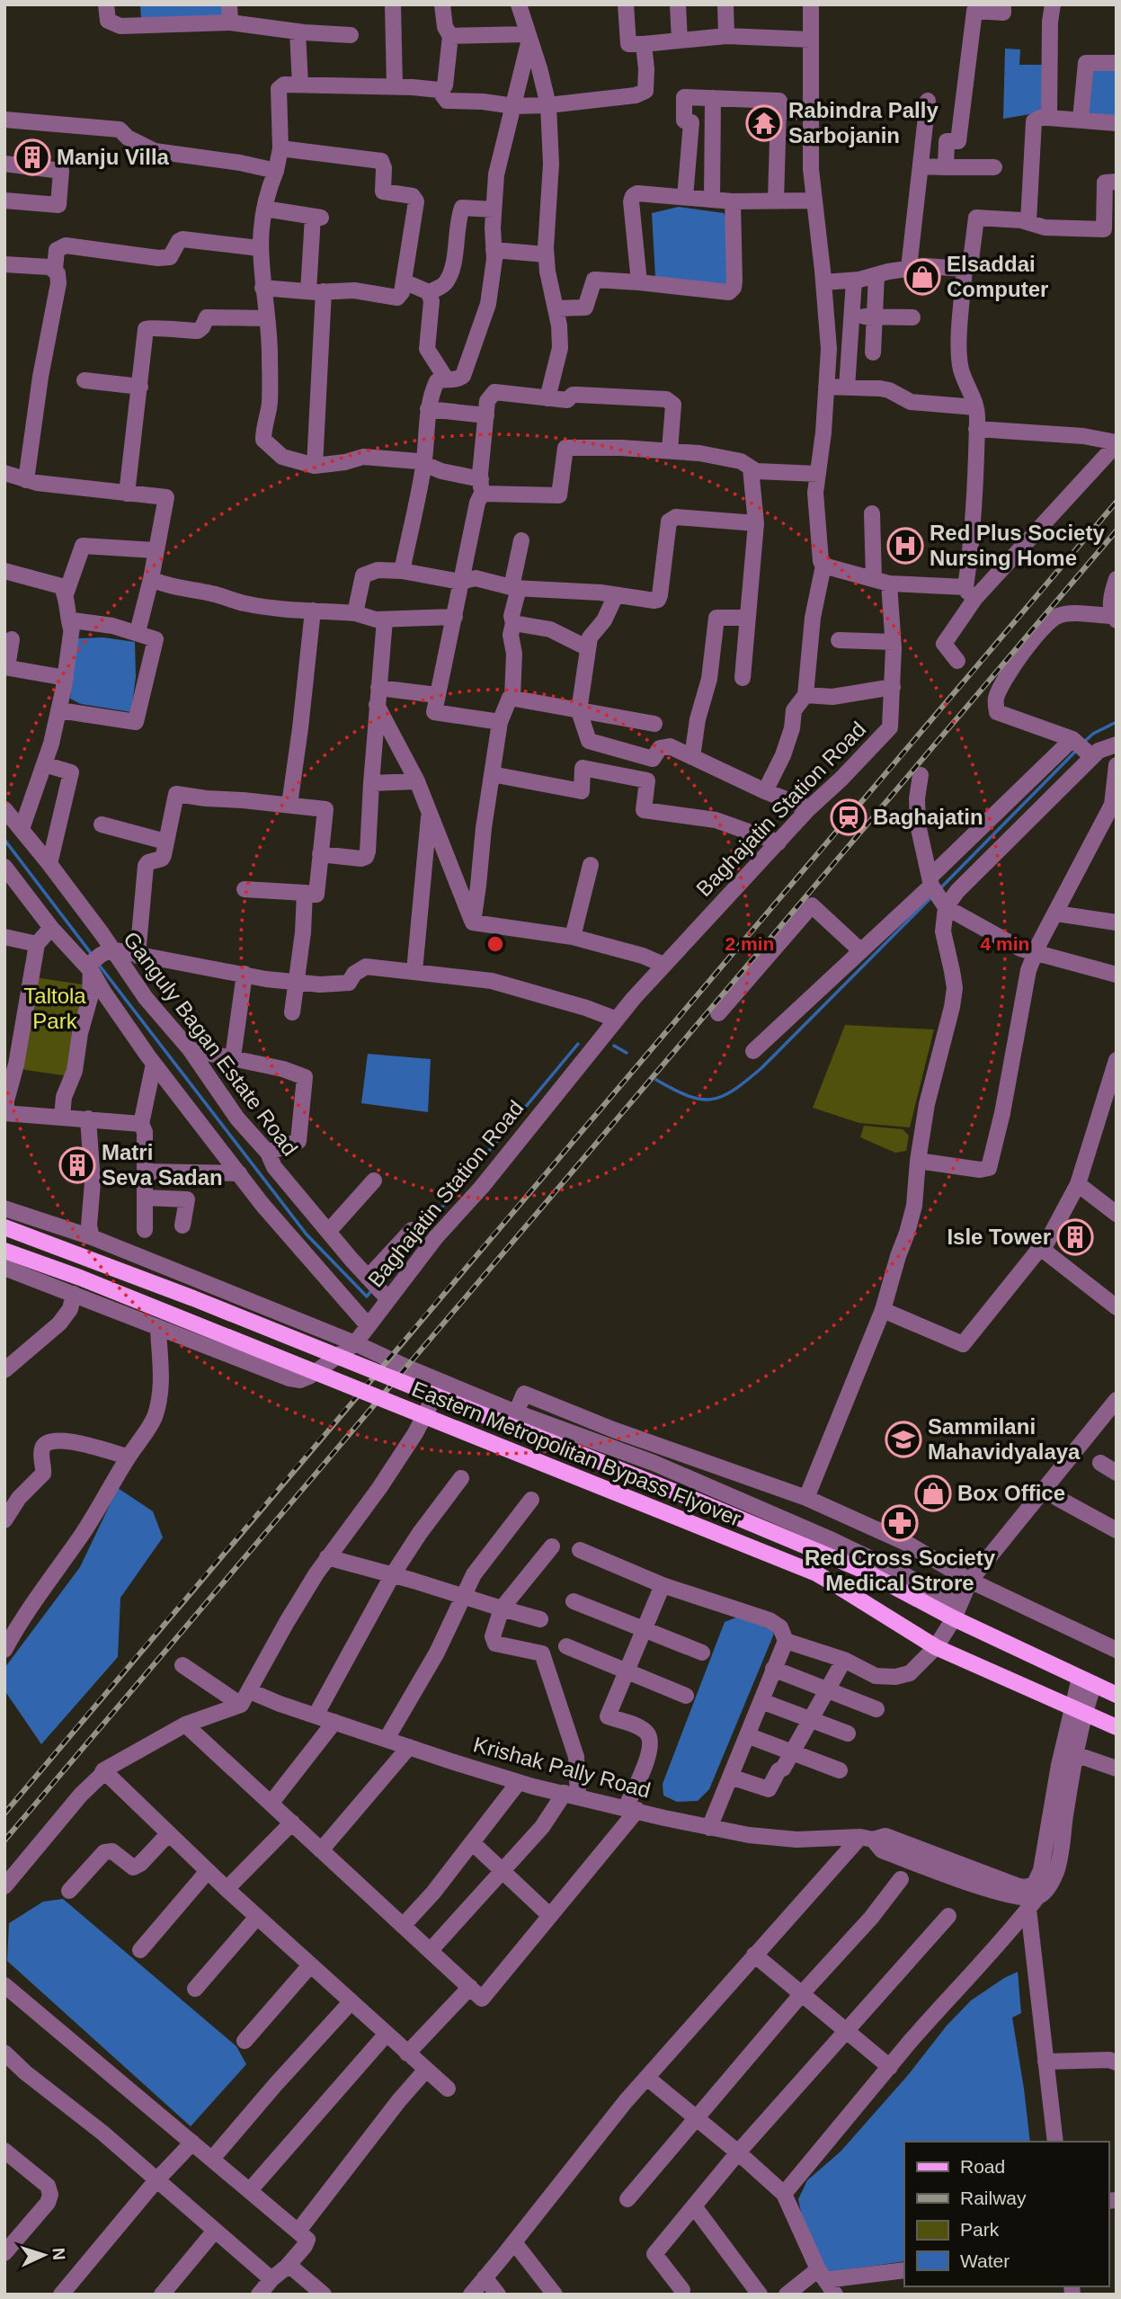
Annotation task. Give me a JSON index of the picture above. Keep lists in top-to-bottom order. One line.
{"streets":{"main road":["Eastern Metropolitan Bypass Flyover"],"street":["Baghajatin Station Road","Ganguly Bagan Estate Road","Krishak Pally Road"]},"crossings":[["Baghajatin Station Road","Ganguly Bagan Estate Road"]],"parks":["Taltola Park"],"places":{"temple":["Rabindra Pally Sarbojanin"],"building":["Manju Villa","Matri Seva Sadan","Isle Tower"],"shop":["Elsaddai Computer","Box Office"],"hospital":["Red Plus Society Nursing Home"],"station":["Baghajatin"],"school or university":["Sammilani Mahavidyalaya"],"pharmacy":["Red Cross Society Medical Strore"]},"legend":["Road","Railway","Park","Water"],"north":"right","rings":["2 min","4 min"]}
